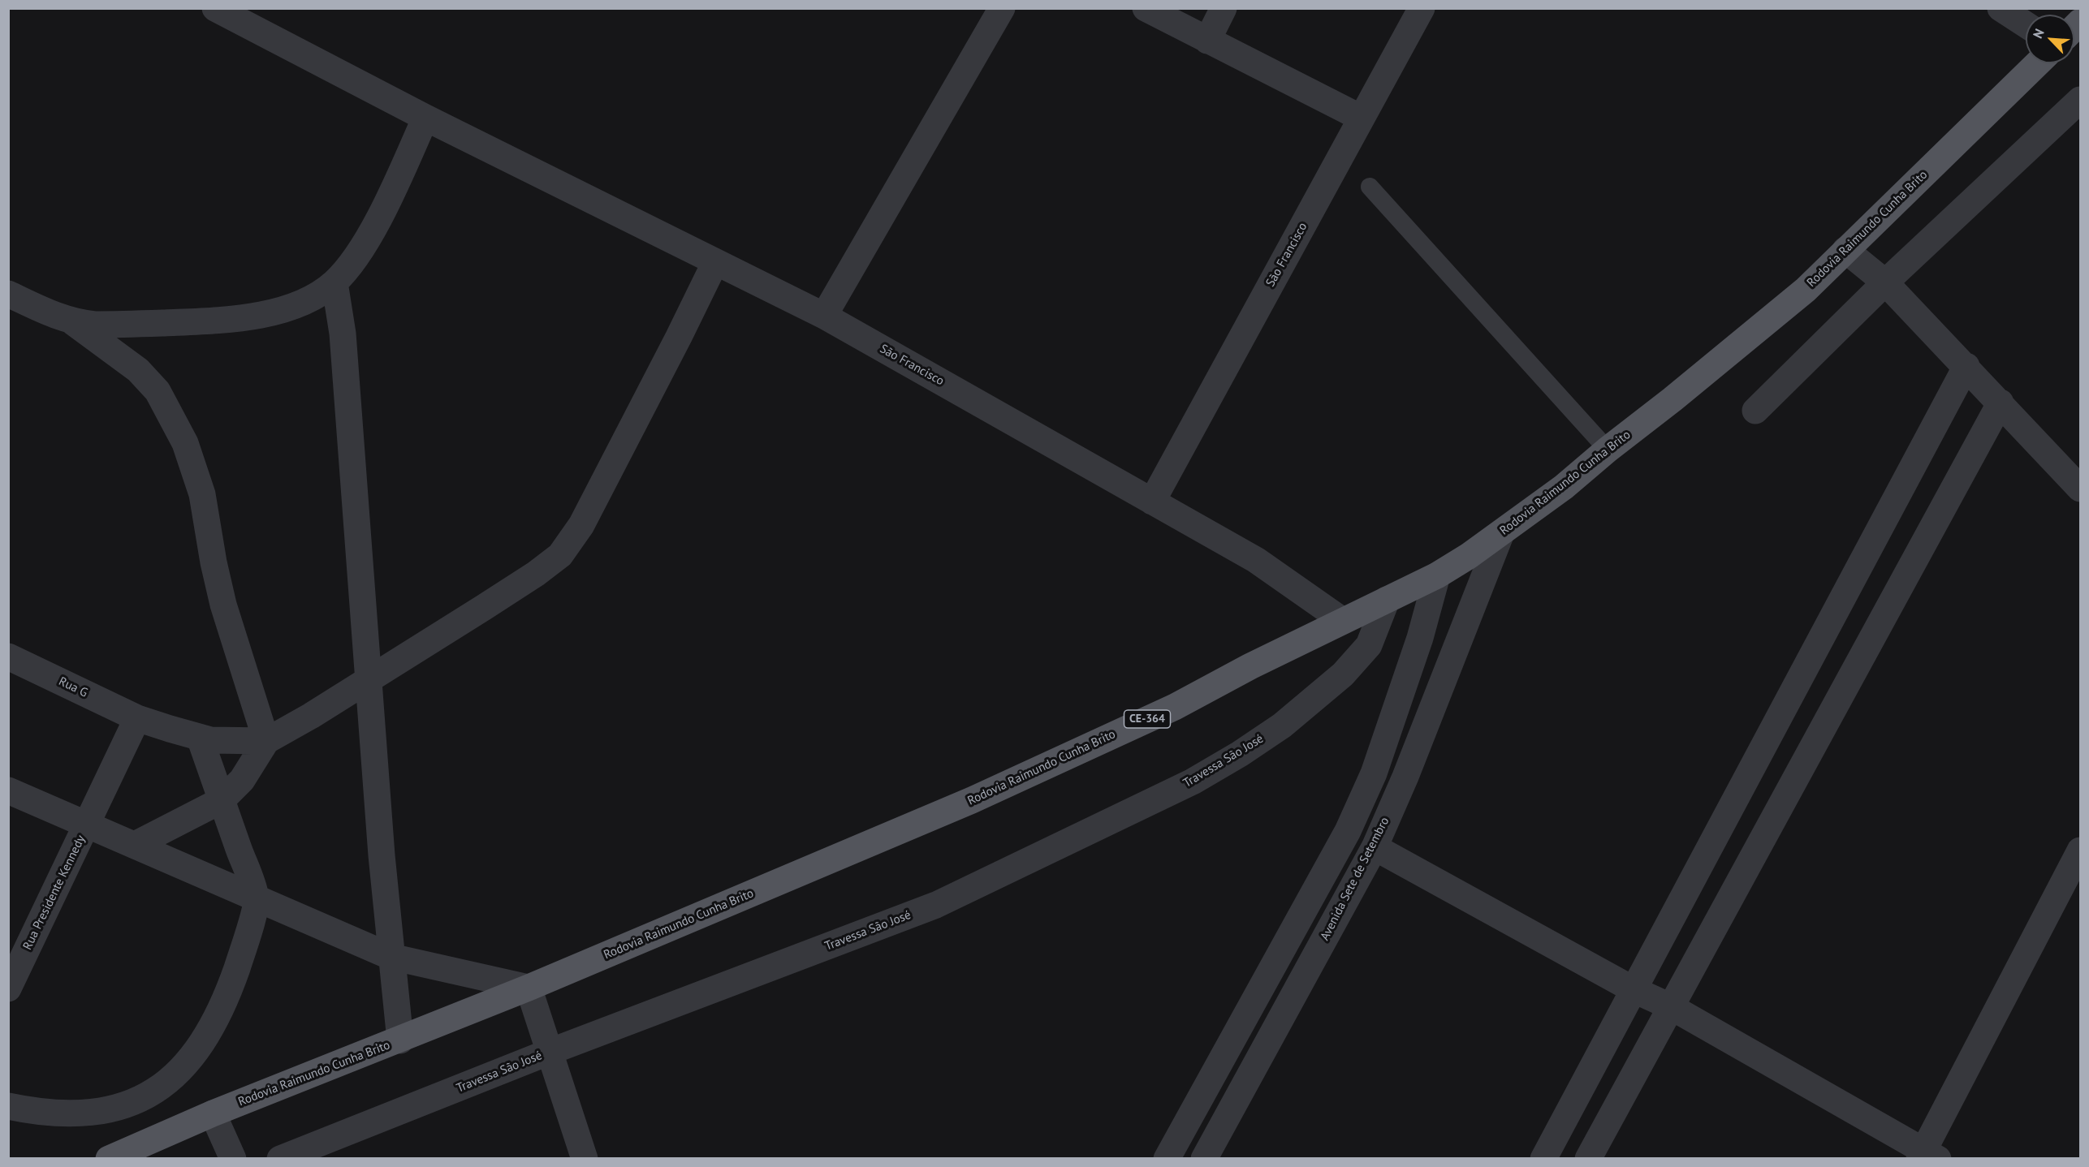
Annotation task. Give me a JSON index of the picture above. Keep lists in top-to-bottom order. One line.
{"streets":{"main road":["Rodovia Raimundo Cunha Brito","CE-364"],"street":["São Francisco","Rua G","Travessa São José","Avenida Sete de Setembro","Rua Presidente Kennedy"]},"crossings":[["Rodovia Raimundo Cunha Brito","São Francisco"],["Rodovia Raimundo Cunha Brito","Travessa São José"],["Rodovia Raimundo Cunha Brito","Avenida Sete de Setembro"],["Rua G","Rua Presidente Kennedy"]],"north":"top left"}
